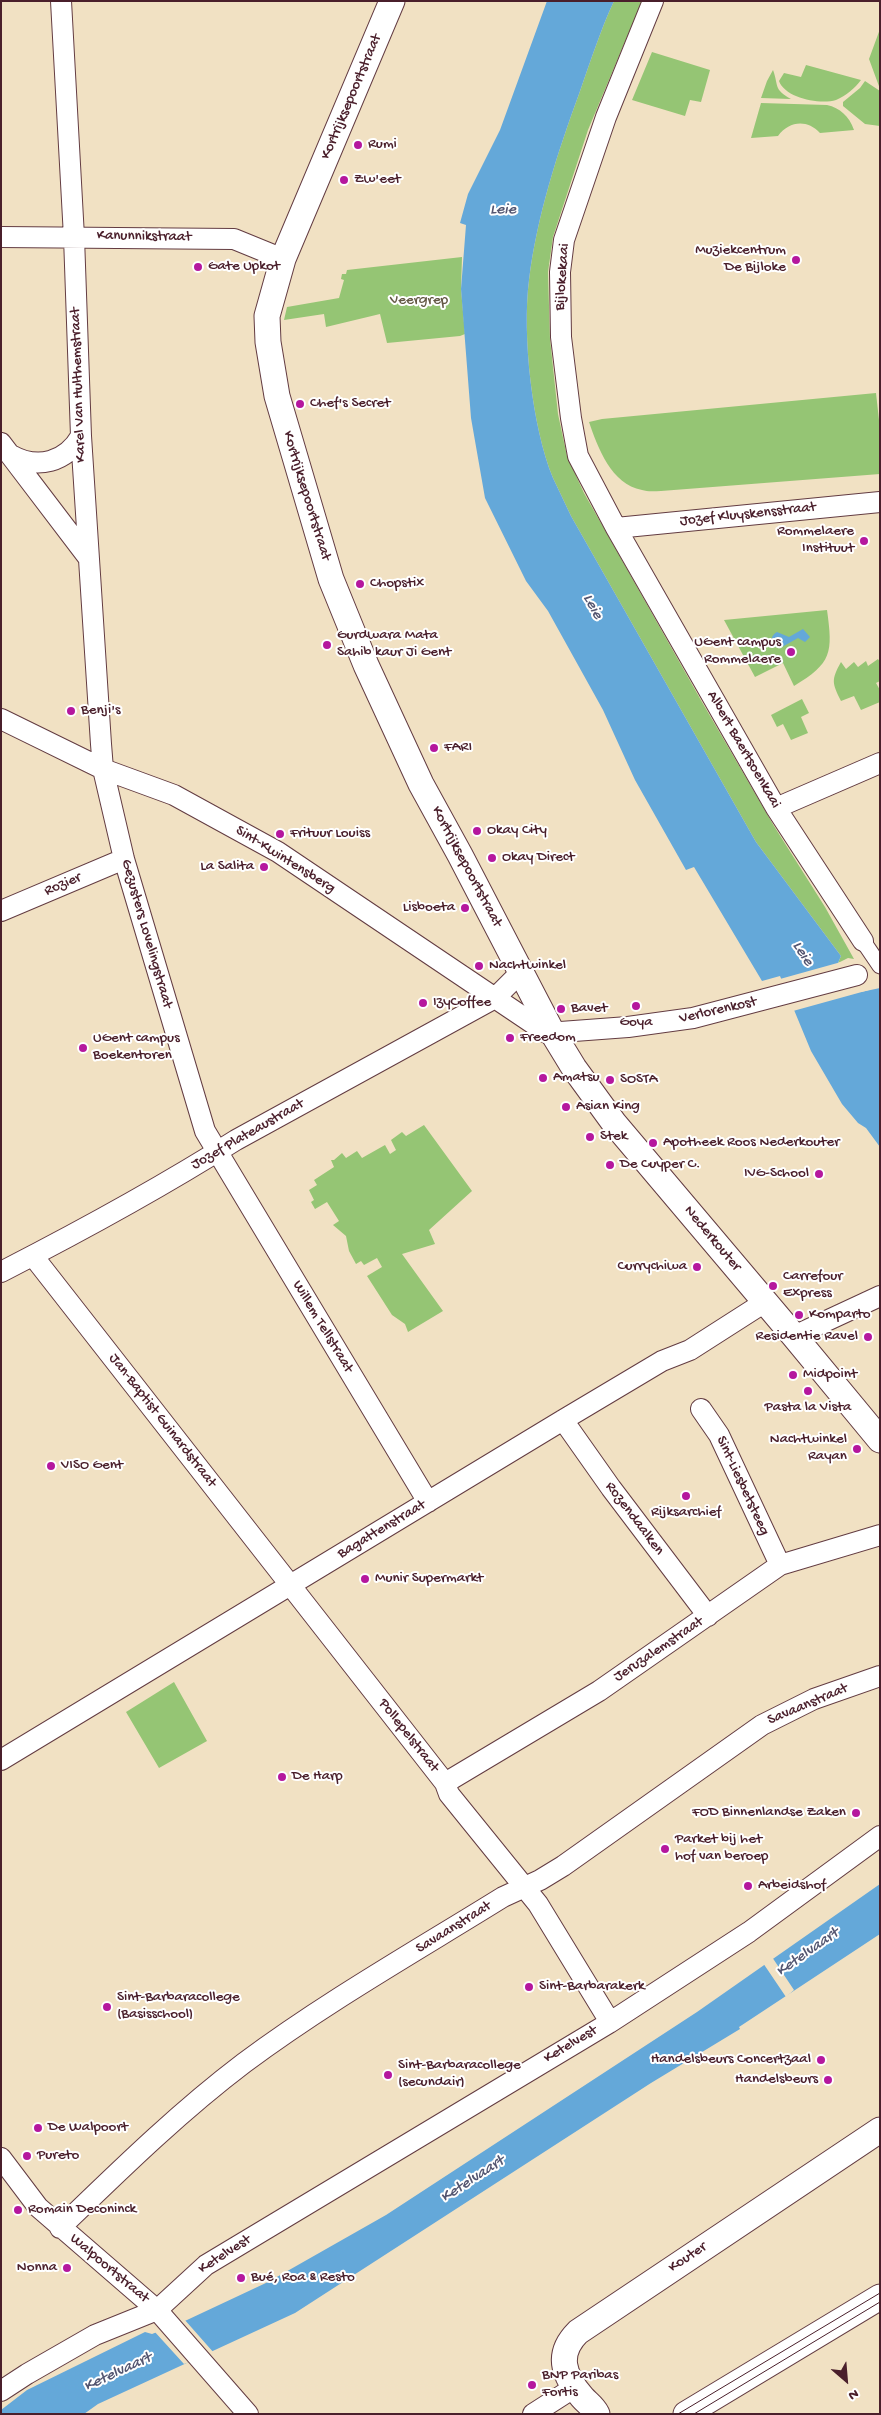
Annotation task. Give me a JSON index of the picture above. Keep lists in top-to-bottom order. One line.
{"streets":{"street":["Kortrijksepoortstraat","Kanunnikstraat","Bijlokekaai","Karel Van Hulthemstraat","Jozef Kluyskensstraat","Albert Baertsoenkaai","Sint-Kwintensberg","Rozier","Gezusters Lovelingstraat","Verlorenkost","Jozef Plateaustraat","Nederkouter","Willem Tellstraat","Jan-Baptist Guinardstraat","Sint-Liesbetsteeg","Rozendaalken","Bagattenstraat","Jeruzalemstraat","Savaanstraat","Pollepelstraat","Ketelvest","Kouter","Walpoortstraat"]},"crossings":[["Kortrijksepoortstraat","Kanunnikstraat"],["Kortrijksepoortstraat","Sint-Kwintensberg"],["Kortrijksepoortstraat","Verlorenkost"],["Kortrijksepoortstraat","Nederkouter"],["Kanunnikstraat","Karel Van Hulthemstraat"],["Bijlokekaai","Jozef Kluyskensstraat"],["Bijlokekaai","Albert Baertsoenkaai"],["Karel Van Hulthemstraat","Sint-Kwintensberg"],["Karel Van Hulthemstraat","Gezusters Lovelingstraat"],["Jozef Kluyskensstraat","Albert Baertsoenkaai"],["Albert Baertsoenkaai","Verlorenkost"],["Sint-Kwintensberg","Gezusters Lovelingstraat"],["Sint-Kwintensberg","Verlorenkost"],["Sint-Kwintensberg","Jozef Plateaustraat"],["Sint-Kwintensberg","Nederkouter"],["Rozier","Gezusters Lovelingstraat"],["Gezusters Lovelingstraat","Jozef Plateaustraat"],["Gezusters Lovelingstraat","Willem Tellstraat"],["Verlorenkost","Nederkouter"],["Jozef Plateaustraat","Willem Tellstraat"],["Jozef Plateaustraat","Jan-Baptist Guinardstraat"],["Nederkouter","Bagattenstraat"],["Willem Tellstraat","Bagattenstraat"],["Jan-Baptist Guinardstraat","Bagattenstraat"],["Jan-Baptist Guinardstraat","Pollepelstraat"],["Sint-Liesbetsteeg","Jeruzalemstraat"],["Rozendaalken","Bagattenstraat"],["Rozendaalken","Jeruzalemstraat"],["Bagattenstraat","Pollepelstraat"],["Jeruzalemstraat","Pollepelstraat"],["Savaanstraat","Pollepelstraat"],["Savaanstraat","Walpoortstraat"],["Pollepelstraat","Ketelvest"],["Ketelvest","Walpoortstraat"]],"water":["Leie","Ketelvaart"],"parks":["Veergrep"],"places":["Rumi","Zw'eet","Muziekcentrum De Bijloke","Gate Upkot","Chef's Secret","Rommelaere Instituut","Chopstix","Gurdwara Mata Sahib kaur Ji Gent","UGent campus Rommelaere","Benji's","FARI","Okay City","Frituur Louiss","Okay Direct","La Salita","Lisboeta","Nachtwinkel","IzyCoffee","Goya","Bavet","Freedom","UGent campus Boekentoren","Amatsu","SOSTA","Asian King","Stek","Apotheek Roos Nederkouter","De Cuyper C.","IVG-School","Currychiwa","Carrefour Express","Komparto","Residentie Ravel","Midpoint","Pasta la Vista","Nachtwinkel Rayan","VISO Gent","Rijksarchief","Munir Supermarkt","De Harp","FOD Binnenlandse Zaken","Parket bij het hof van beroep","Arbeidshof","Sint-Barbarakerk","Sint-Barbaracollege (Basisschool)","Handelsbeurs Concertzaal","Sint-Barbaracollege (secundair)","Handelsbeurs","De Walpoort","Pureto","Romain Deconinck","Nonna","Bué, Roa & Resto","BNP Paribas Fortis"],"north":"bottom right"}
